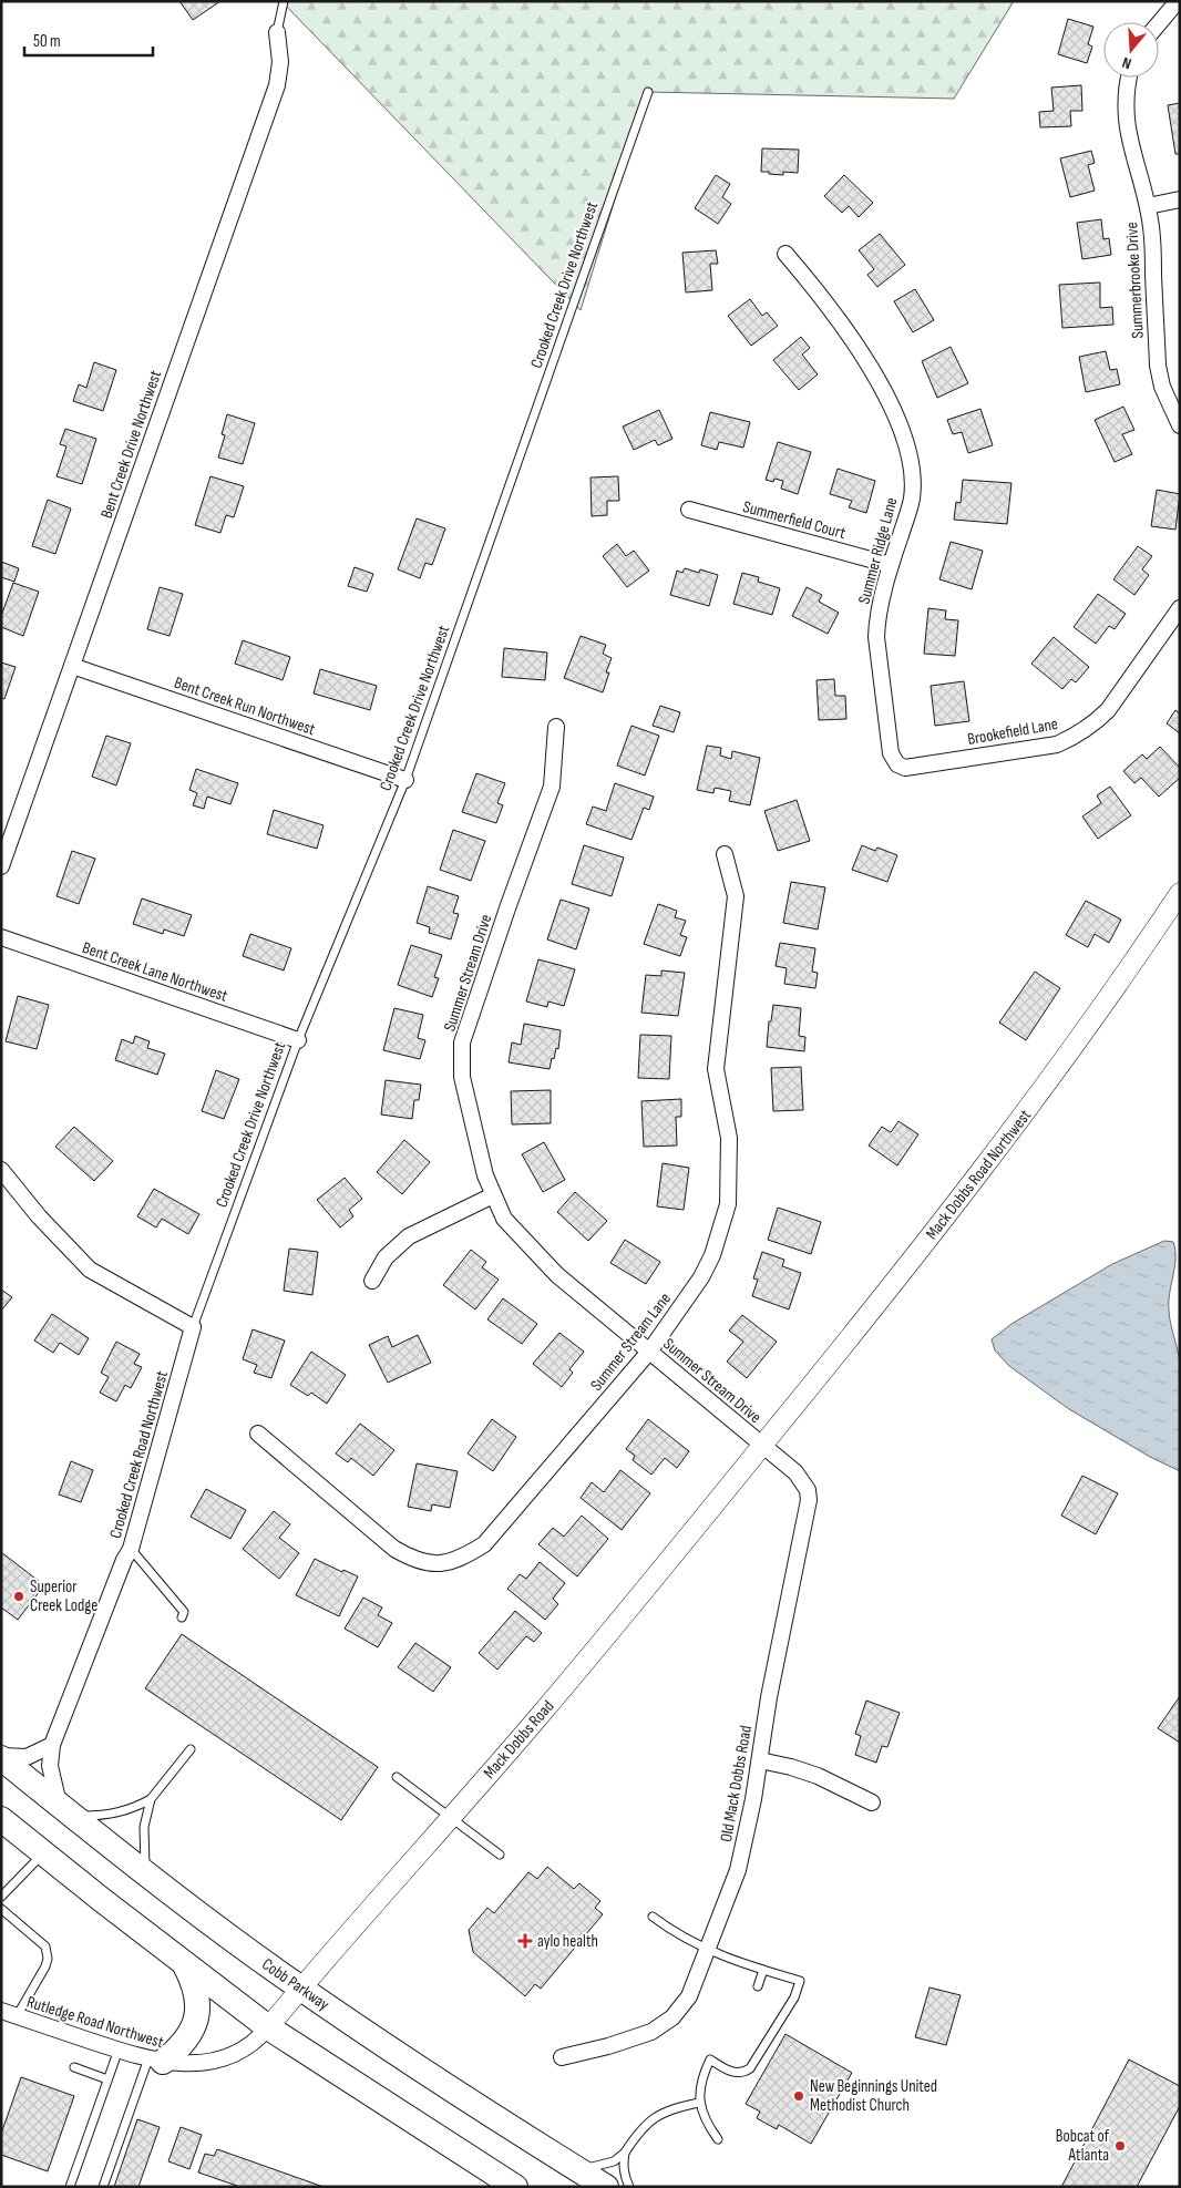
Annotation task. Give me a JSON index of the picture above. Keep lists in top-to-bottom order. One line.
{"streets":{"main road":["Cobb Parkway"],"street":["Summerbrooke Drive","Bent Creek Drive Northwest","Summerfield Court","Summer Ridge Lane","Bent Creek Run Northwest","Brookefield Lane","Bent Creek Lane Northwest","Summer Stream Drive","Mack Dobbs Road Northwest","Summer Stream Lane","Crooked Creek Road Northwest","Mack Dobbs Road","Old Mack Dobbs Road","Rutledge Road Northwest"],"lane":["Crooked Creek Drive Northwest"]},"crossings":[["Crooked Creek Drive Northwest","Bent Creek Run Northwest"],["Crooked Creek Drive Northwest","Bent Creek Lane Northwest"],["Crooked Creek Drive Northwest","Crooked Creek Road Northwest"],["Bent Creek Drive Northwest","Bent Creek Run Northwest"],["Summerfield Court","Summer Ridge Lane"],["Summer Ridge Lane","Brookefield Lane"],["Summer Stream Drive","Mack Dobbs Road Northwest"],["Summer Stream Drive","Summer Stream Lane"],["Summer Stream Drive","Mack Dobbs Road"],["Summer Stream Drive","Old Mack Dobbs Road"],["Mack Dobbs Road Northwest","Mack Dobbs Road"],["Mack Dobbs Road Northwest","Old Mack Dobbs Road"],["Crooked Creek Road Northwest","Cobb Parkway"],["Mack Dobbs Road","Old Mack Dobbs Road"],["Mack Dobbs Road","Cobb Parkway"],["Mack Dobbs Road","Rutledge Road Northwest"]],"places":{"other":["Superior Creek Lodge","New Beginnings United Methodist Church","Bobcat of Atlanta"],"health":["aylo health"]},"scale_bar":"50 m","north":"bottom"}
